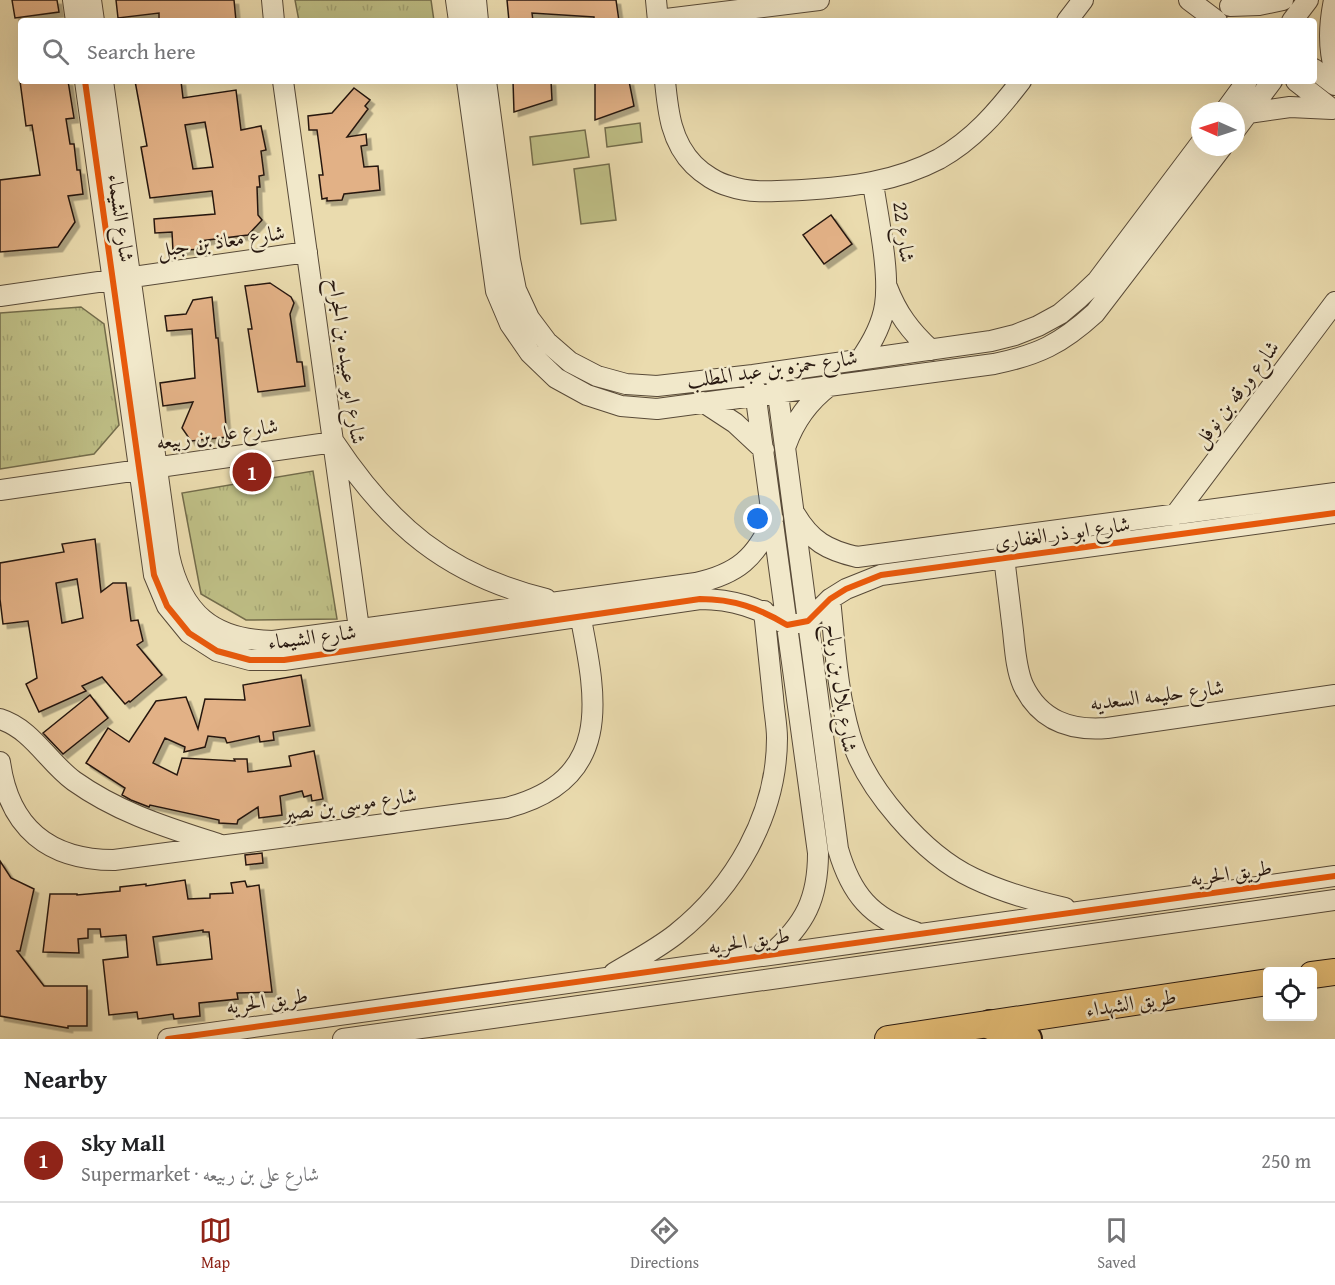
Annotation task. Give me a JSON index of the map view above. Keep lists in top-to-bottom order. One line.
{"streets":{"main road":["طريق الشهداء"],"street":["شارع الشيماء","شارع 22","شارع معاذ بن جبل","شارع ابو عبيده بن الجراح","شارع حمزه بن عبد المطلب","شارع ورقه بن نوفل","شارع على بن ربيعه","شارع ابو ذر الغفارى","شارع بلال بن رباح","شارع حليمه السعديه","شارع موسى بن نصير","طريق الحريه"]},"crossings":[["شارع الشيماء","شارع معاذ بن جبل"],["شارع الشيماء","شارع ابو عبيده بن الجراح"],["شارع الشيماء","شارع على بن ربيعه"],["شارع الشيماء","شارع موسى بن نصير"],["شارع 22","شارع حمزه بن عبد المطلب"],["شارع معاذ بن جبل","شارع ابو عبيده بن الجراح"],["شارع ابو عبيده بن الجراح","شارع على بن ربيعه"],["شارع حمزه بن عبد المطلب","شارع بلال بن رباح"],["شارع ورقه بن نوفل","شارع ابو ذر الغفارى"],["شارع ابو ذر الغفارى","شارع بلال بن رباح"],["شارع ابو ذر الغفارى","شارع حليمه السعديه"],["شارع بلال بن رباح","طريق الحريه"]],"north":"left","page":{"search":"Search here","pins":"1","heading":"Nearby","list":[{"mark":"1","name":"Sky Mall","note":"Supermarket · شارع على بن ربيعه","value":"250 m"}],"nav":["Map","Directions","Saved"]}}
